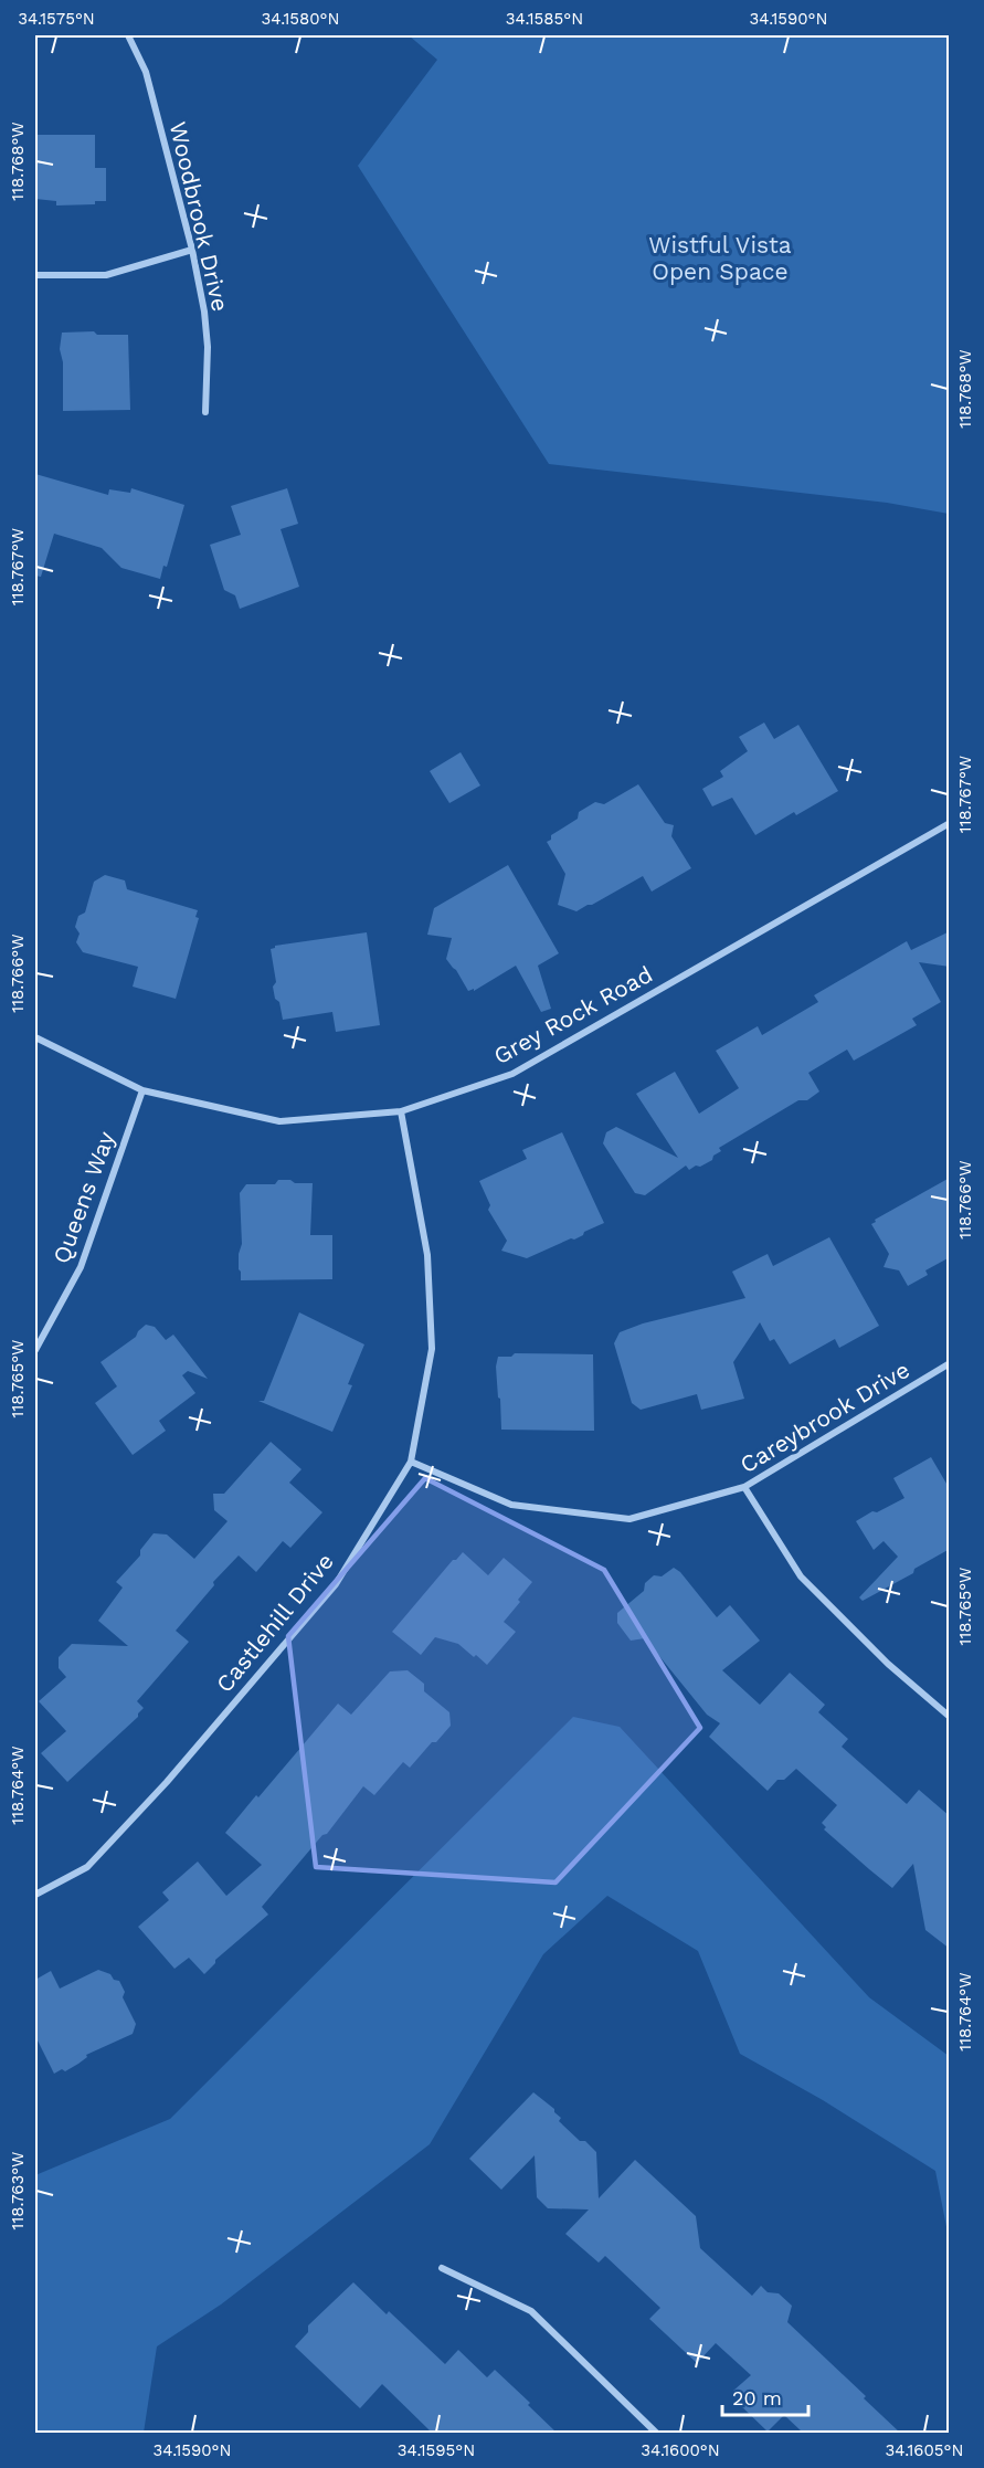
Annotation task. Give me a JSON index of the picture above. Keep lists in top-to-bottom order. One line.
{"streets":{"street":["Woodbrook Drive","Grey Rock Road","Queens Way","Careybrook Drive","Castlehill Drive"]},"crossings":[["Grey Rock Road","Queens Way"],["Grey Rock Road","Castlehill Drive"],["Careybrook Drive","Castlehill Drive"]],"parks":["Wistful Vista Open Space"],"scale_bar":"20 m","coordinates":["34.1575°N","34.1580°N","34.1585°N","34.1590°N","118.768°W","118.767°W","118.766°W","118.765°W","118.764°W","118.763°W","34.1595°N","34.1600°N","34.1605°N"]}
